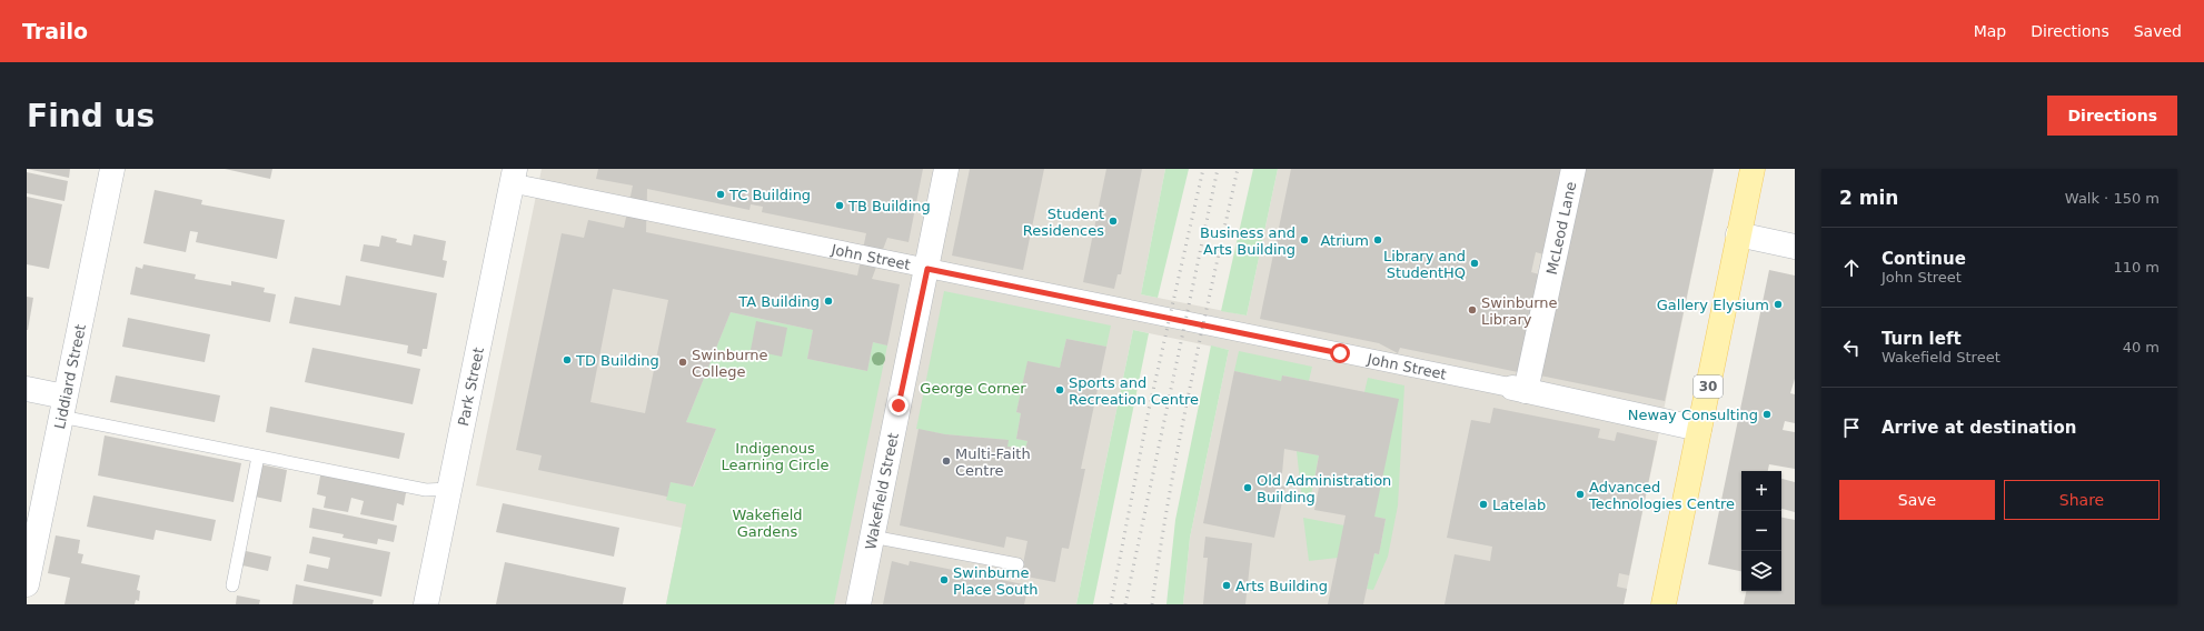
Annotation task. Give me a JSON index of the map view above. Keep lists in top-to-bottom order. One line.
{"streets":{"main road":["30"],"street":["McLeod Lane","John Street","Liddiard Street","Park Street","Wakefield Street"]},"crossings":[["McLeod Lane","John Street"],["John Street","Park Street"],["John Street","30"],["John Street","Wakefield Street"]],"parks":["George Corner","Indigenous Learning Circle","Wakefield Gardens"],"places":["TC Building","TB Building","Student Residences","Business and Arts Building","Atrium","Library and StudentHQ","TA Building","Gallery Elysium","Swinburne Library","TD Building","Swinburne College","Sports and Recreation Centre","Neway Consulting","Multi-Faith Centre","Old Administration Building","Advanced Technologies Centre","Latelab","Swinburne Place South","Arts Building"],"page":{"header":"Trailo","nav":["Map","Directions","Saved"],"buttons":["Directions",["Save","Share"]],"title":"Find us","heading":["2 min","Walk · 150 m"],"list":[["Continue","John Street","110 m"],["Turn left","Wakefield Street","40 m"],"Arrive at destination"],"map_buttons":["+","−"]}}
